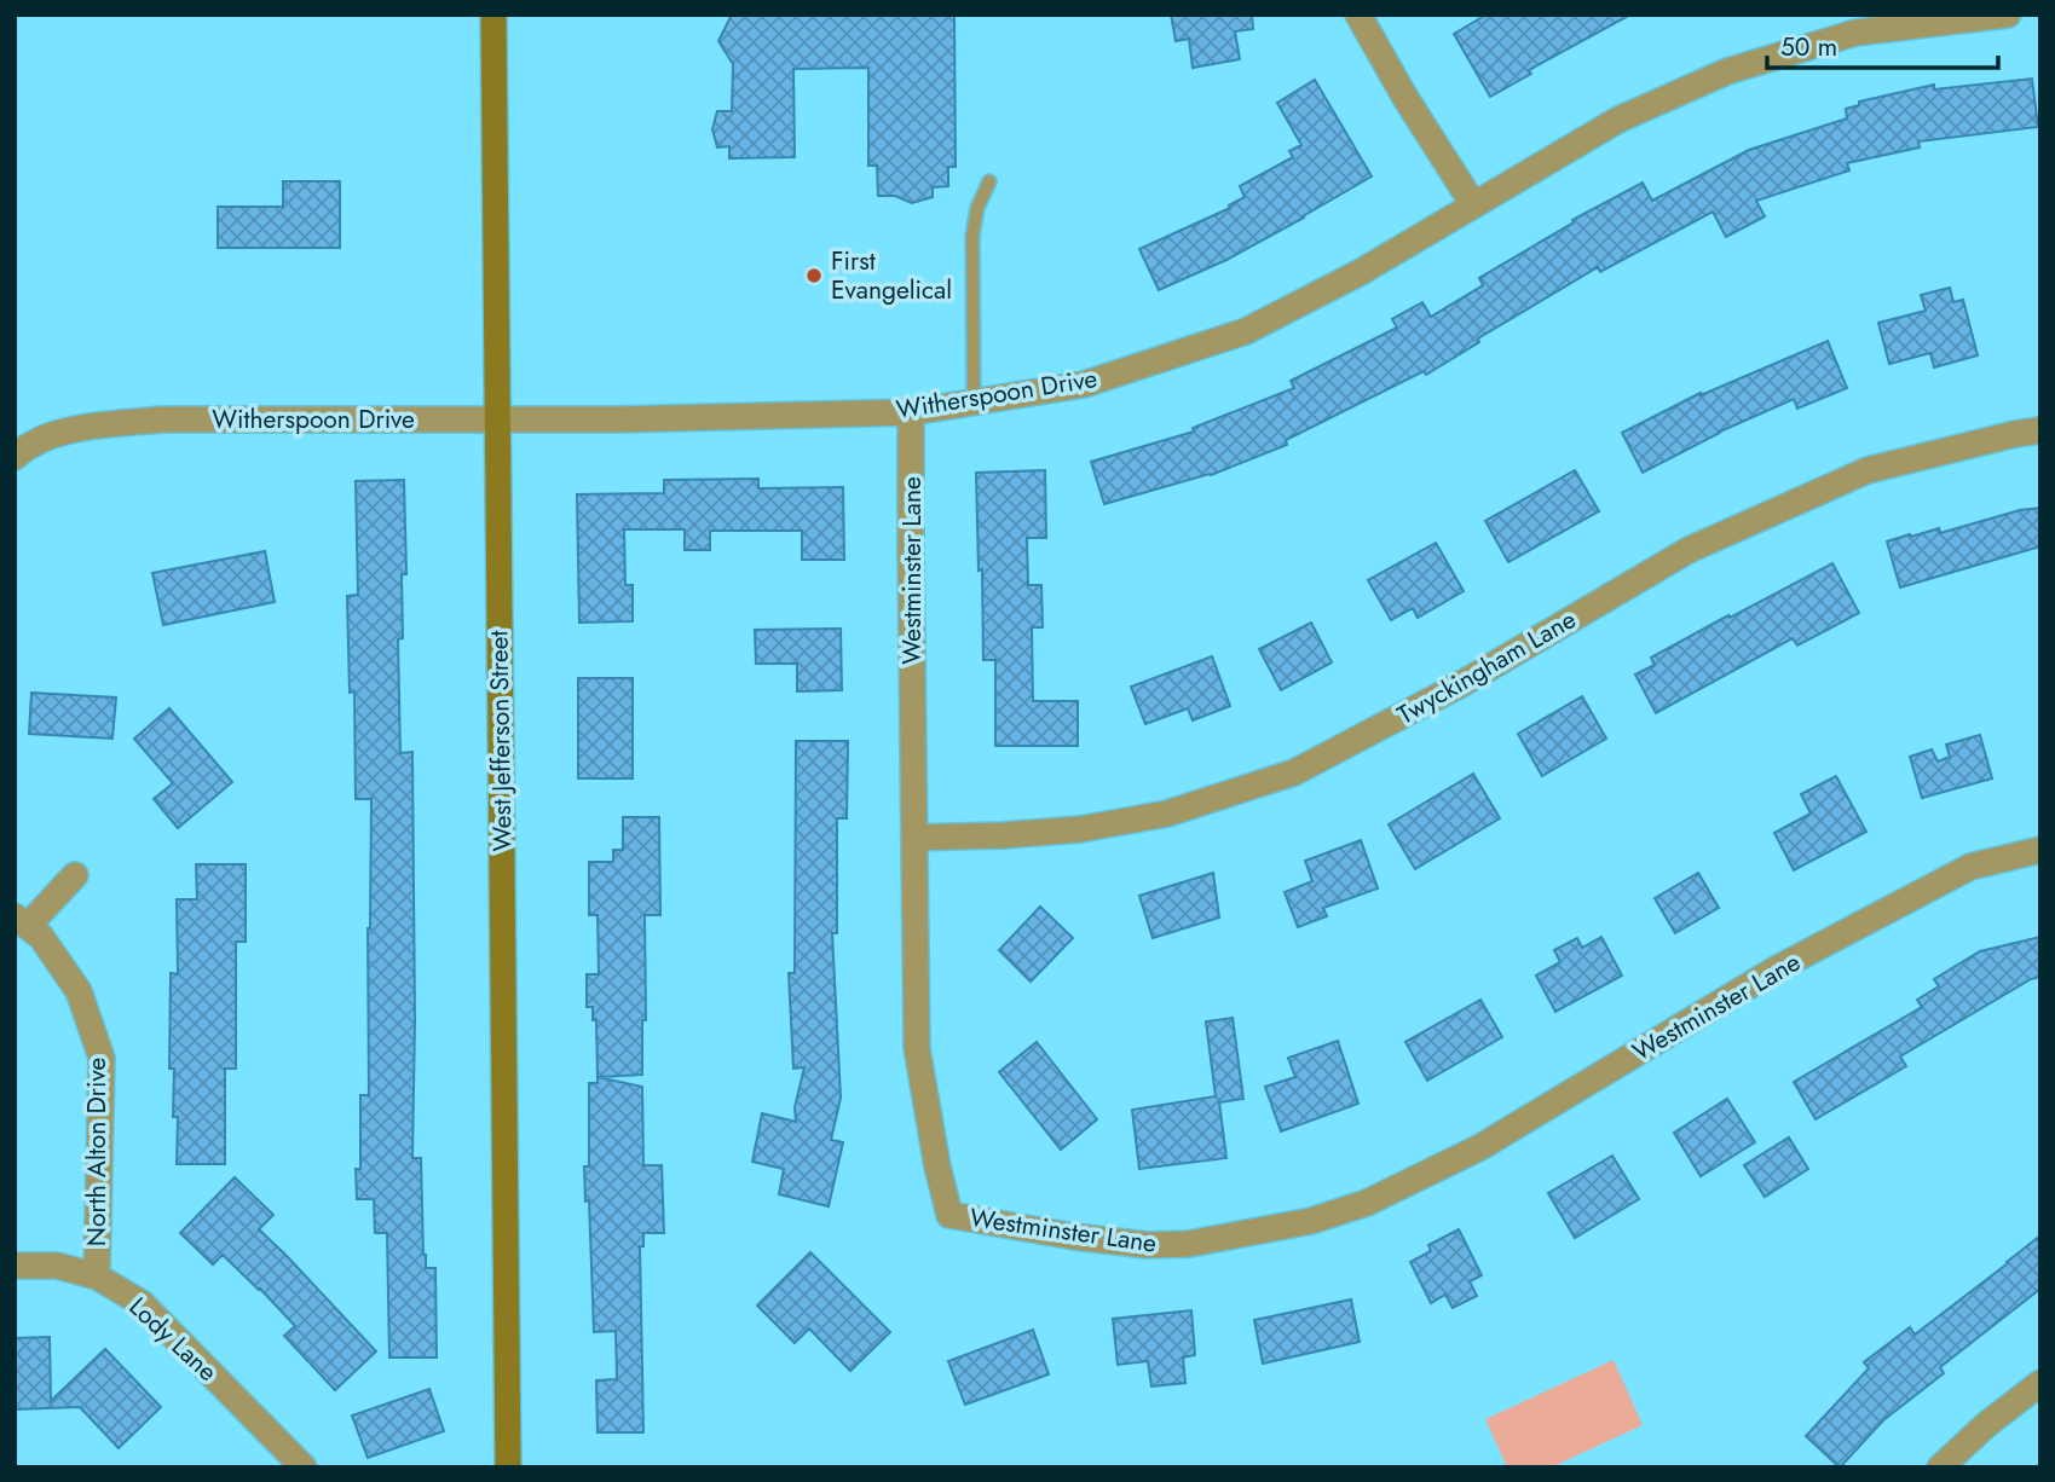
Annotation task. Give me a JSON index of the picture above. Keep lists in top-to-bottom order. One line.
{"streets":{"street":["Witherspoon Drive","Westminster Lane","Twyckingham Lane","West Jefferson Street","North Alton Drive","Lody Lane"]},"crossings":[["Witherspoon Drive","Westminster Lane"],["Witherspoon Drive","West Jefferson Street"],["Westminster Lane","Twyckingham Lane"],["North Alton Drive","Lody Lane"]],"places":["First Evangelical"],"scale_bar":"50 m"}
